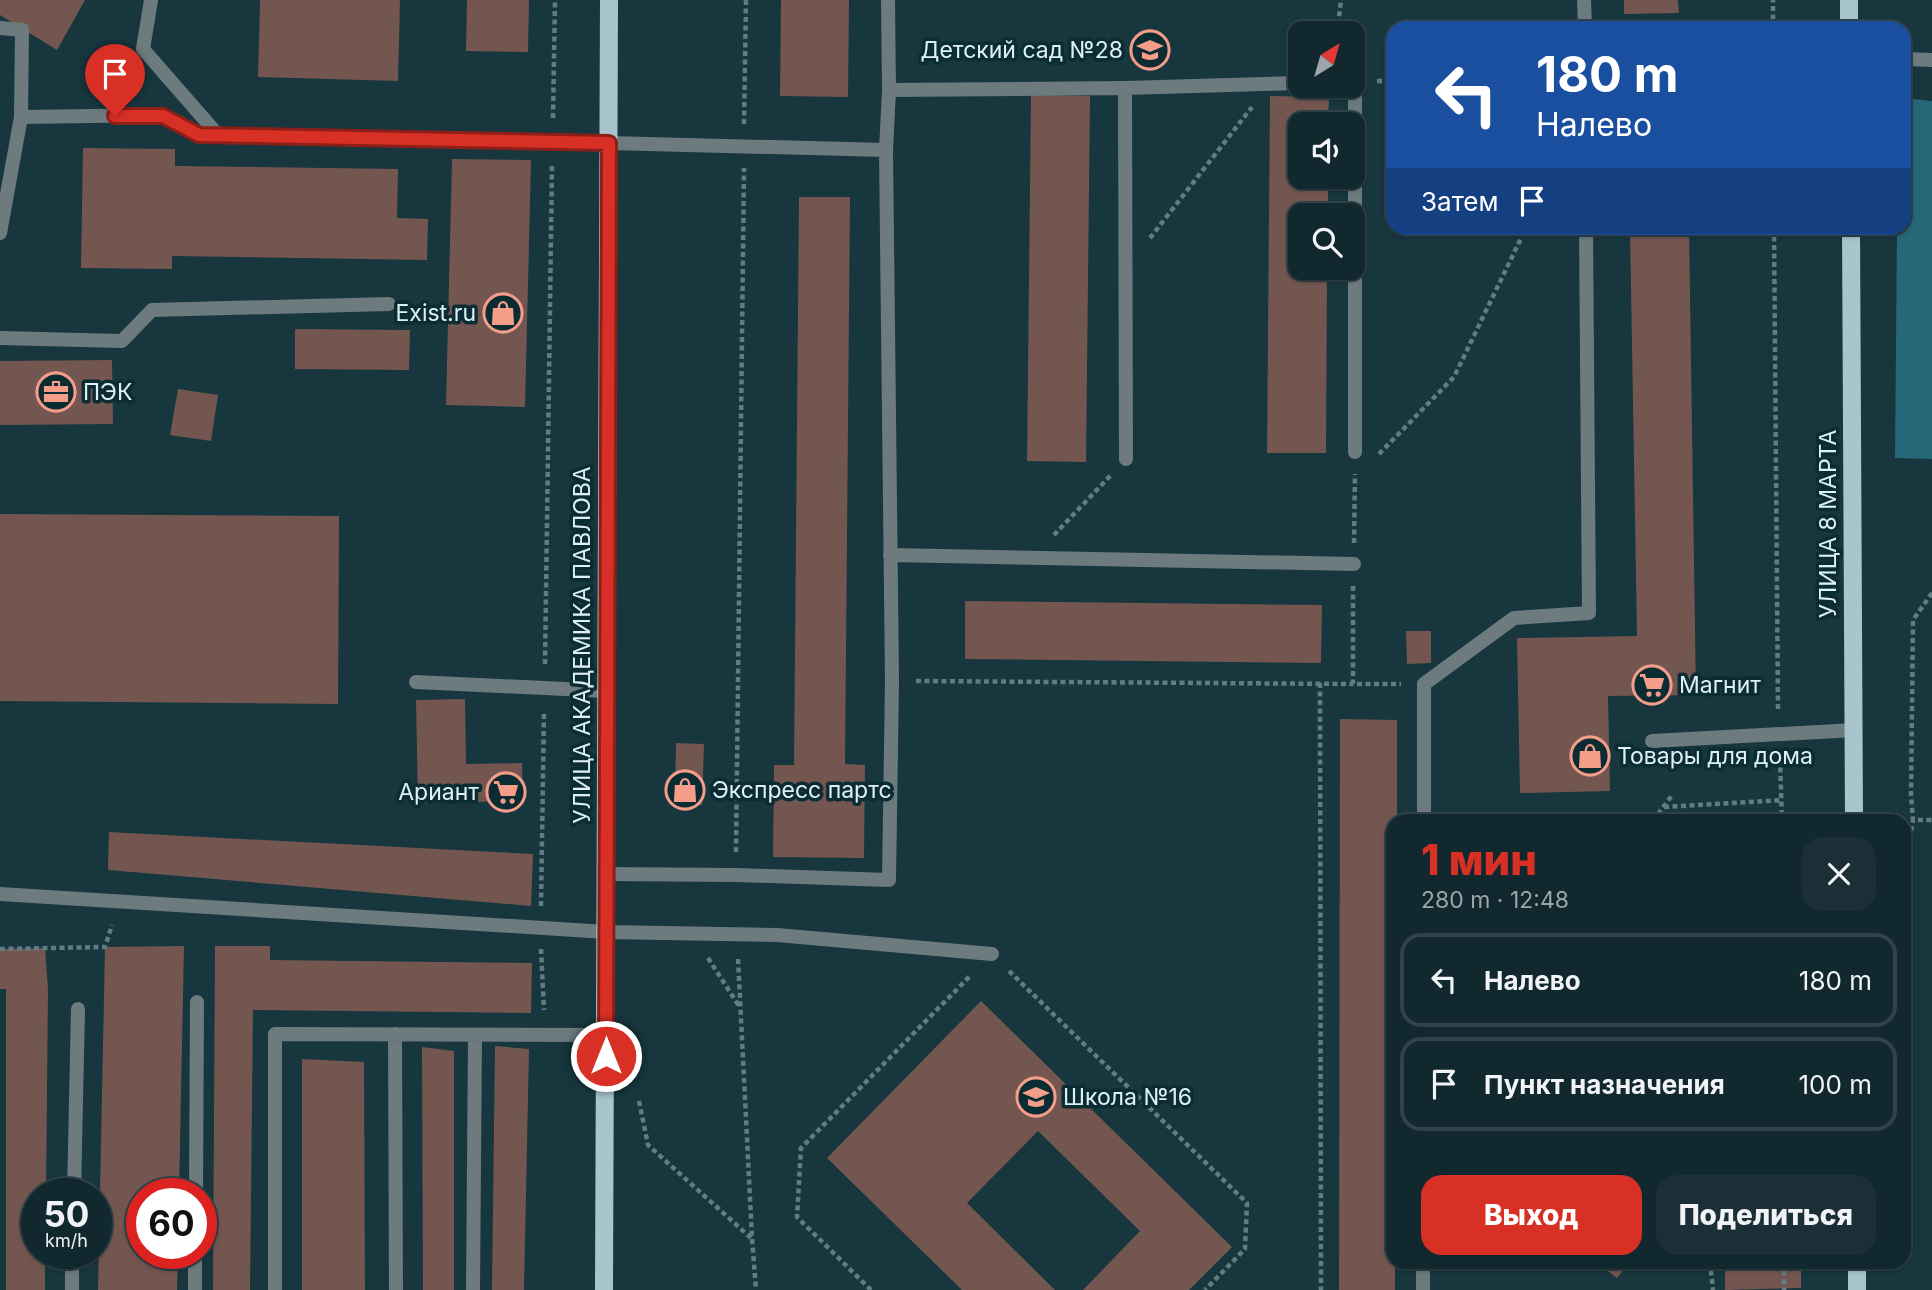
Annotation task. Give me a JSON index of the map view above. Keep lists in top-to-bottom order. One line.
{"streets":{"main road":["УЛИЦА 8 МАРТА","УЛИЦА АКАДЕМИКА ПАВЛОВА"]},"places":{"school or university":["Детский сад №28","Школа №16"],"shop":["Exist.ru","Товары для дома","Экспресс партс"],"office":["ПЭК"],"supermarket":["Магнит","Ариант"]},"north":"top right","page":{"turn":["180 m","Налево"],"then":"Затем","heading":["1 мин","280 m · 12:48"],"list":[{"name":"Налево","value":"180 m"},{"name":"Пункт назначения","value":"100 m"}],"buttons":["Выход","Поделиться"],"speed":"50 km/h","limit":"60"}}
